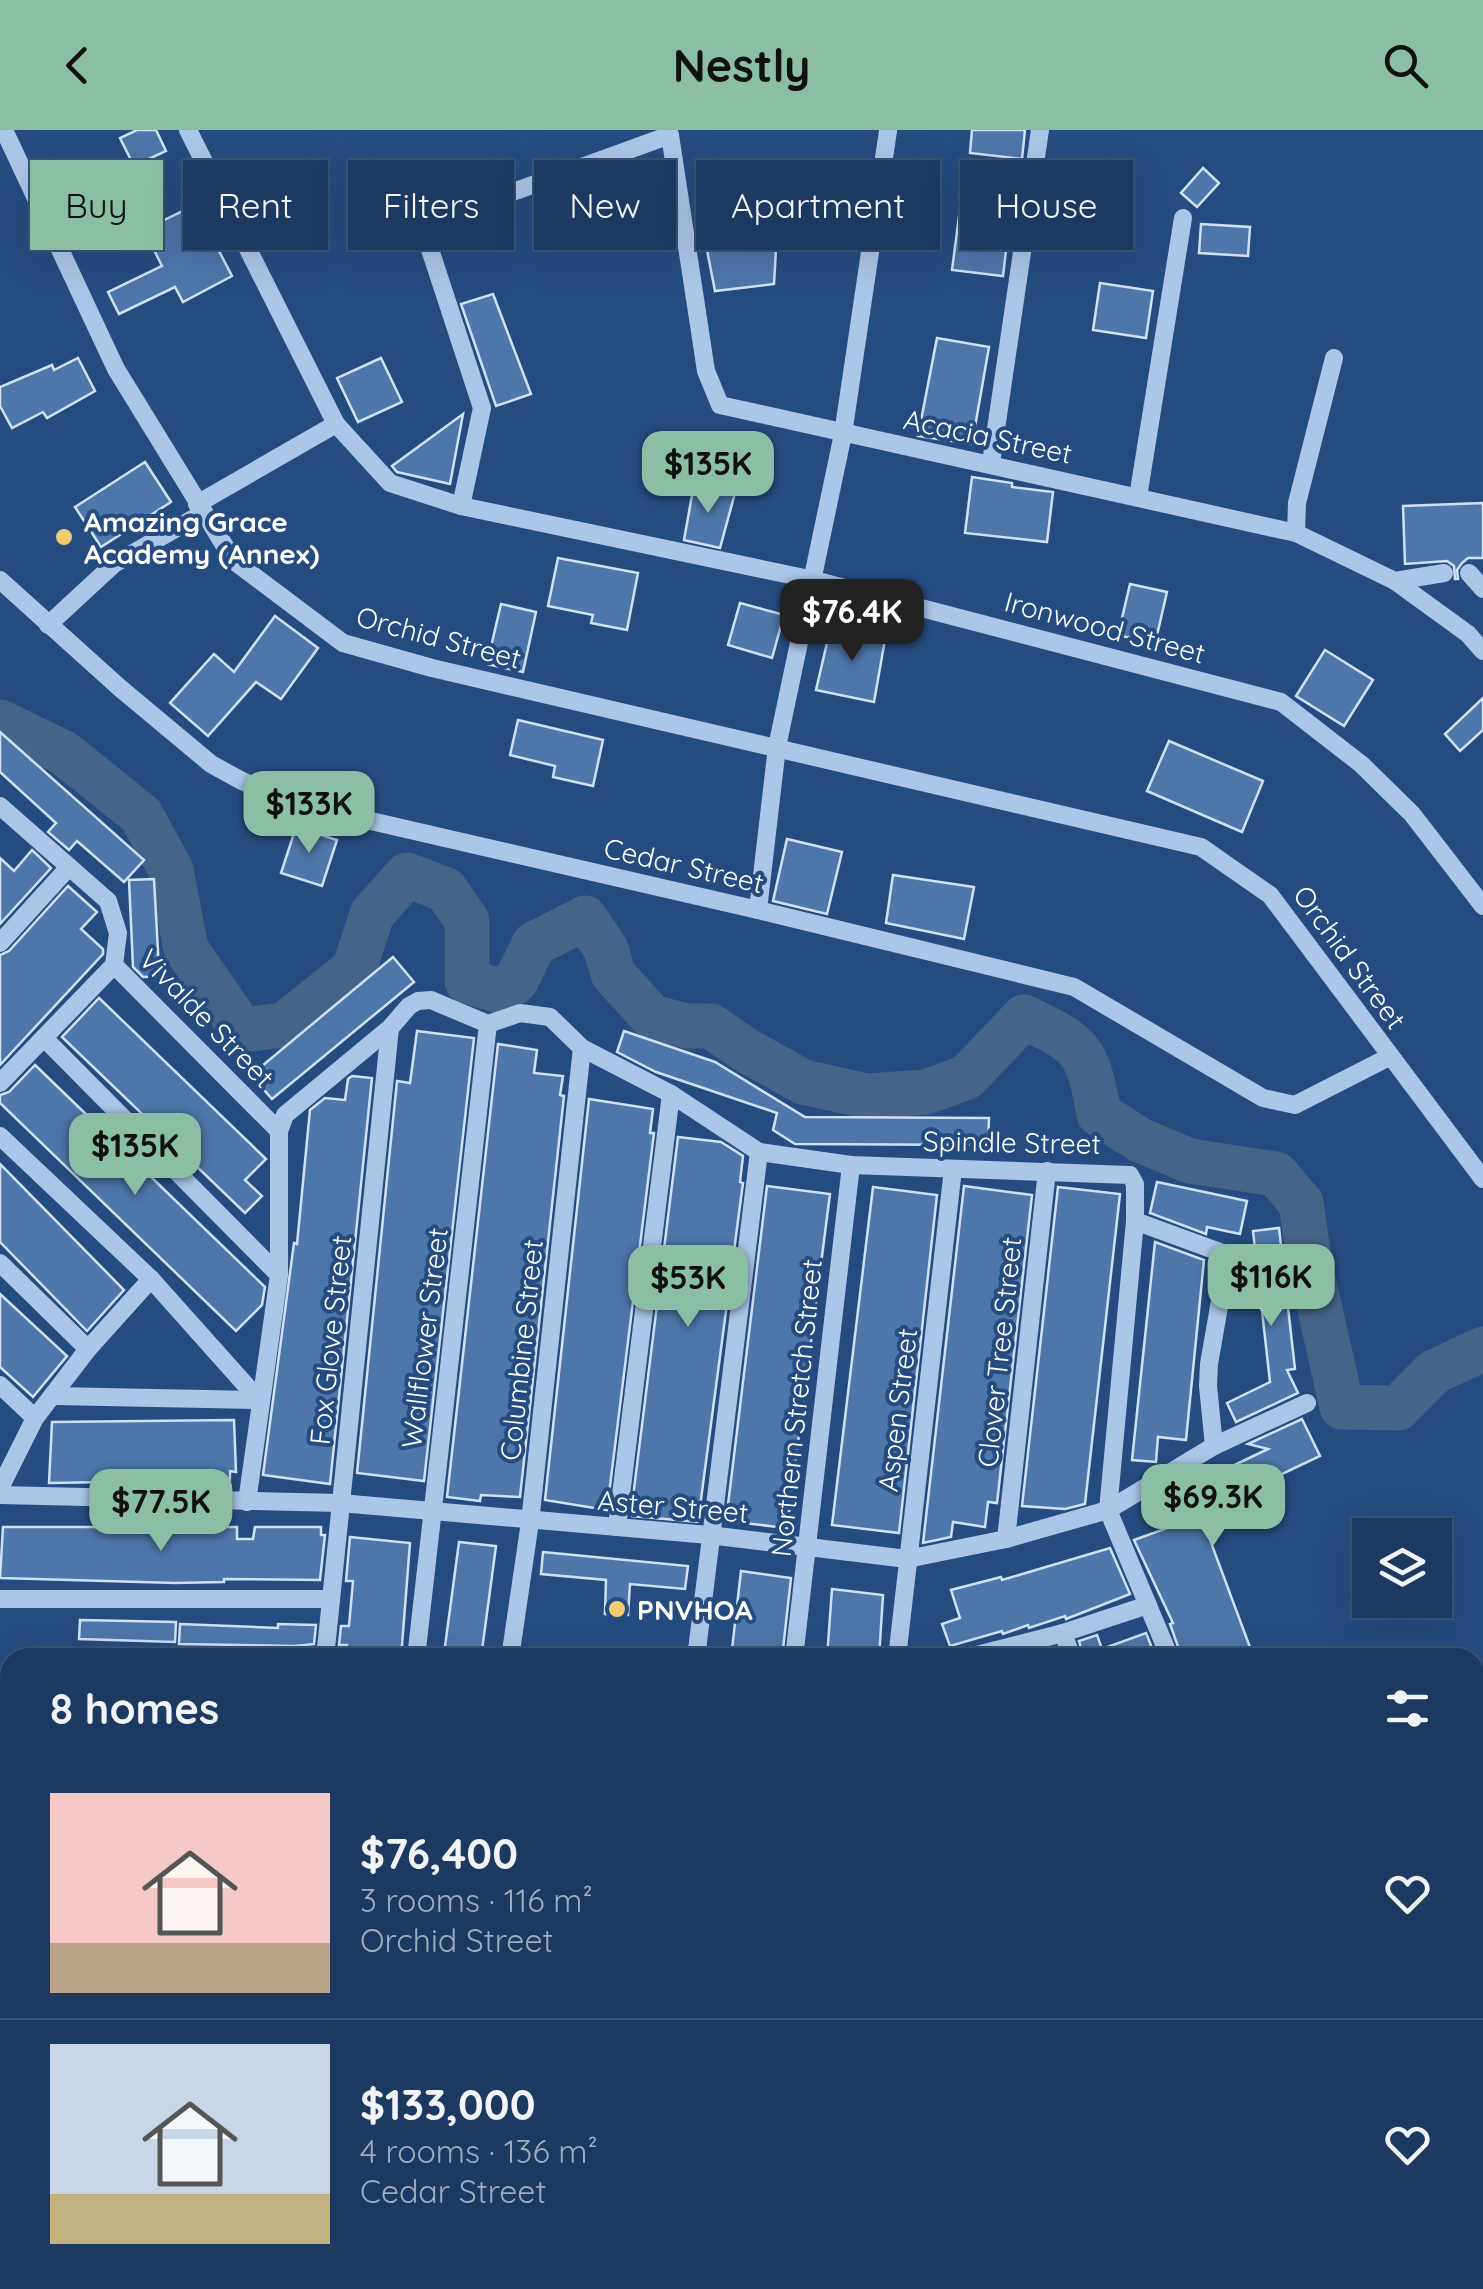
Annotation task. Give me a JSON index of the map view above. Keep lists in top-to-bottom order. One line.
{"streets":{"street":["Acacia Street","Ironwood Street","Orchid Street","Cedar Street","Vivalde Street","Spindle Street","Wallflower Street","Fox Glove Street","Columbine Street","Clover Tree Street","Northern Stretch Street","Aspen Street","Aster Street"]},"crossings":[["Acacia Street","Ironwood Street"],["Orchid Street","Cedar Street"],["Spindle Street","Wallflower Street"],["Spindle Street","Columbine Street"],["Spindle Street","Clover Tree Street"],["Spindle Street","Northern Stretch Street"],["Spindle Street","Aspen Street"],["Wallflower Street","Aster Street"],["Fox Glove Street","Aster Street"],["Columbine Street","Aster Street"],["Clover Tree Street","Aster Street"],["Northern Stretch Street","Aster Street"],["Aspen Street","Aster Street"]],"places":["Amazing Grace Academy (Annex)","PNVHOA"],"page":{"header":"Nestly","chip":["Buy","Rent","Filters","New","Apartment","House"],"price":["$135K","$76.4K","$133K","$135K","$116K","$53K","$69.3K","$77.5K"],"heading":"8 homes","list":[{"name":"$76,400","note":"3 rooms · 116 m² · Orchid Street"},{"name":"$133,000","note":"4 rooms · 136 m² · Cedar Street"}]}}
